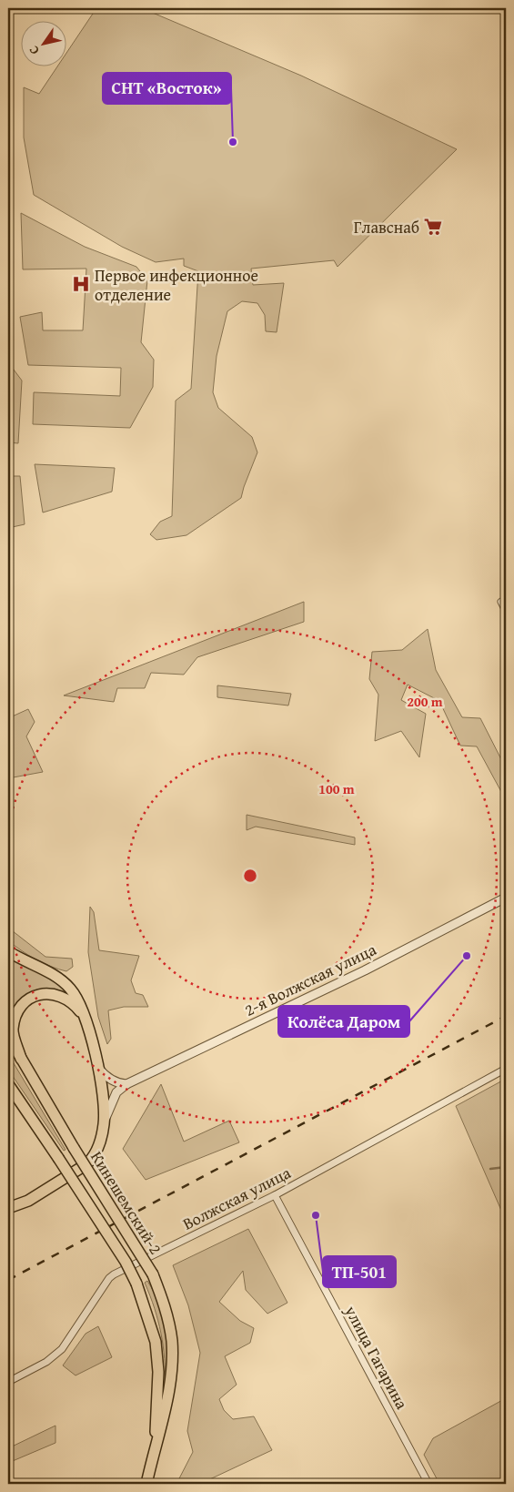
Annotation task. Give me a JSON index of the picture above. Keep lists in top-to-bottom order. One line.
{"streets":{"main road":["Кинешемский-2"],"street":["2-я Волжская улица","Волжская улица","улица Гагарина"]},"crossings":[["Волжская улица","улица Гагарина"]],"places":{"other":["СНТ «Восток»","Колёса Даром","ТП-501"],"supermarket":["Главснаб"],"hospital":["Первое инфекционное отделение"]},"north":"bottom left","rings":["200 m","100 m"]}
